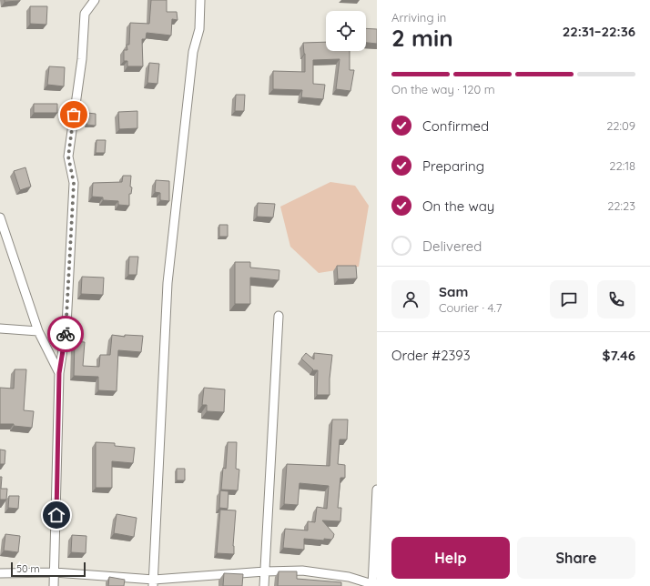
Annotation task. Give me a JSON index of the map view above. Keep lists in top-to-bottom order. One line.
{"scale_bar":"50 m","page":{"heading":["2 min","Arriving in","22:31–22:36"],"panel":["Sam","Courier · 4.7","Order #2393","$7.46"],"bar":"On the way · 120 m","list":[["Confirmed","22:09"],["Preparing","22:18"],["On the way","22:23"],"Delivered"],"buttons":["Help","Share"],"scale":"50 m"}}
